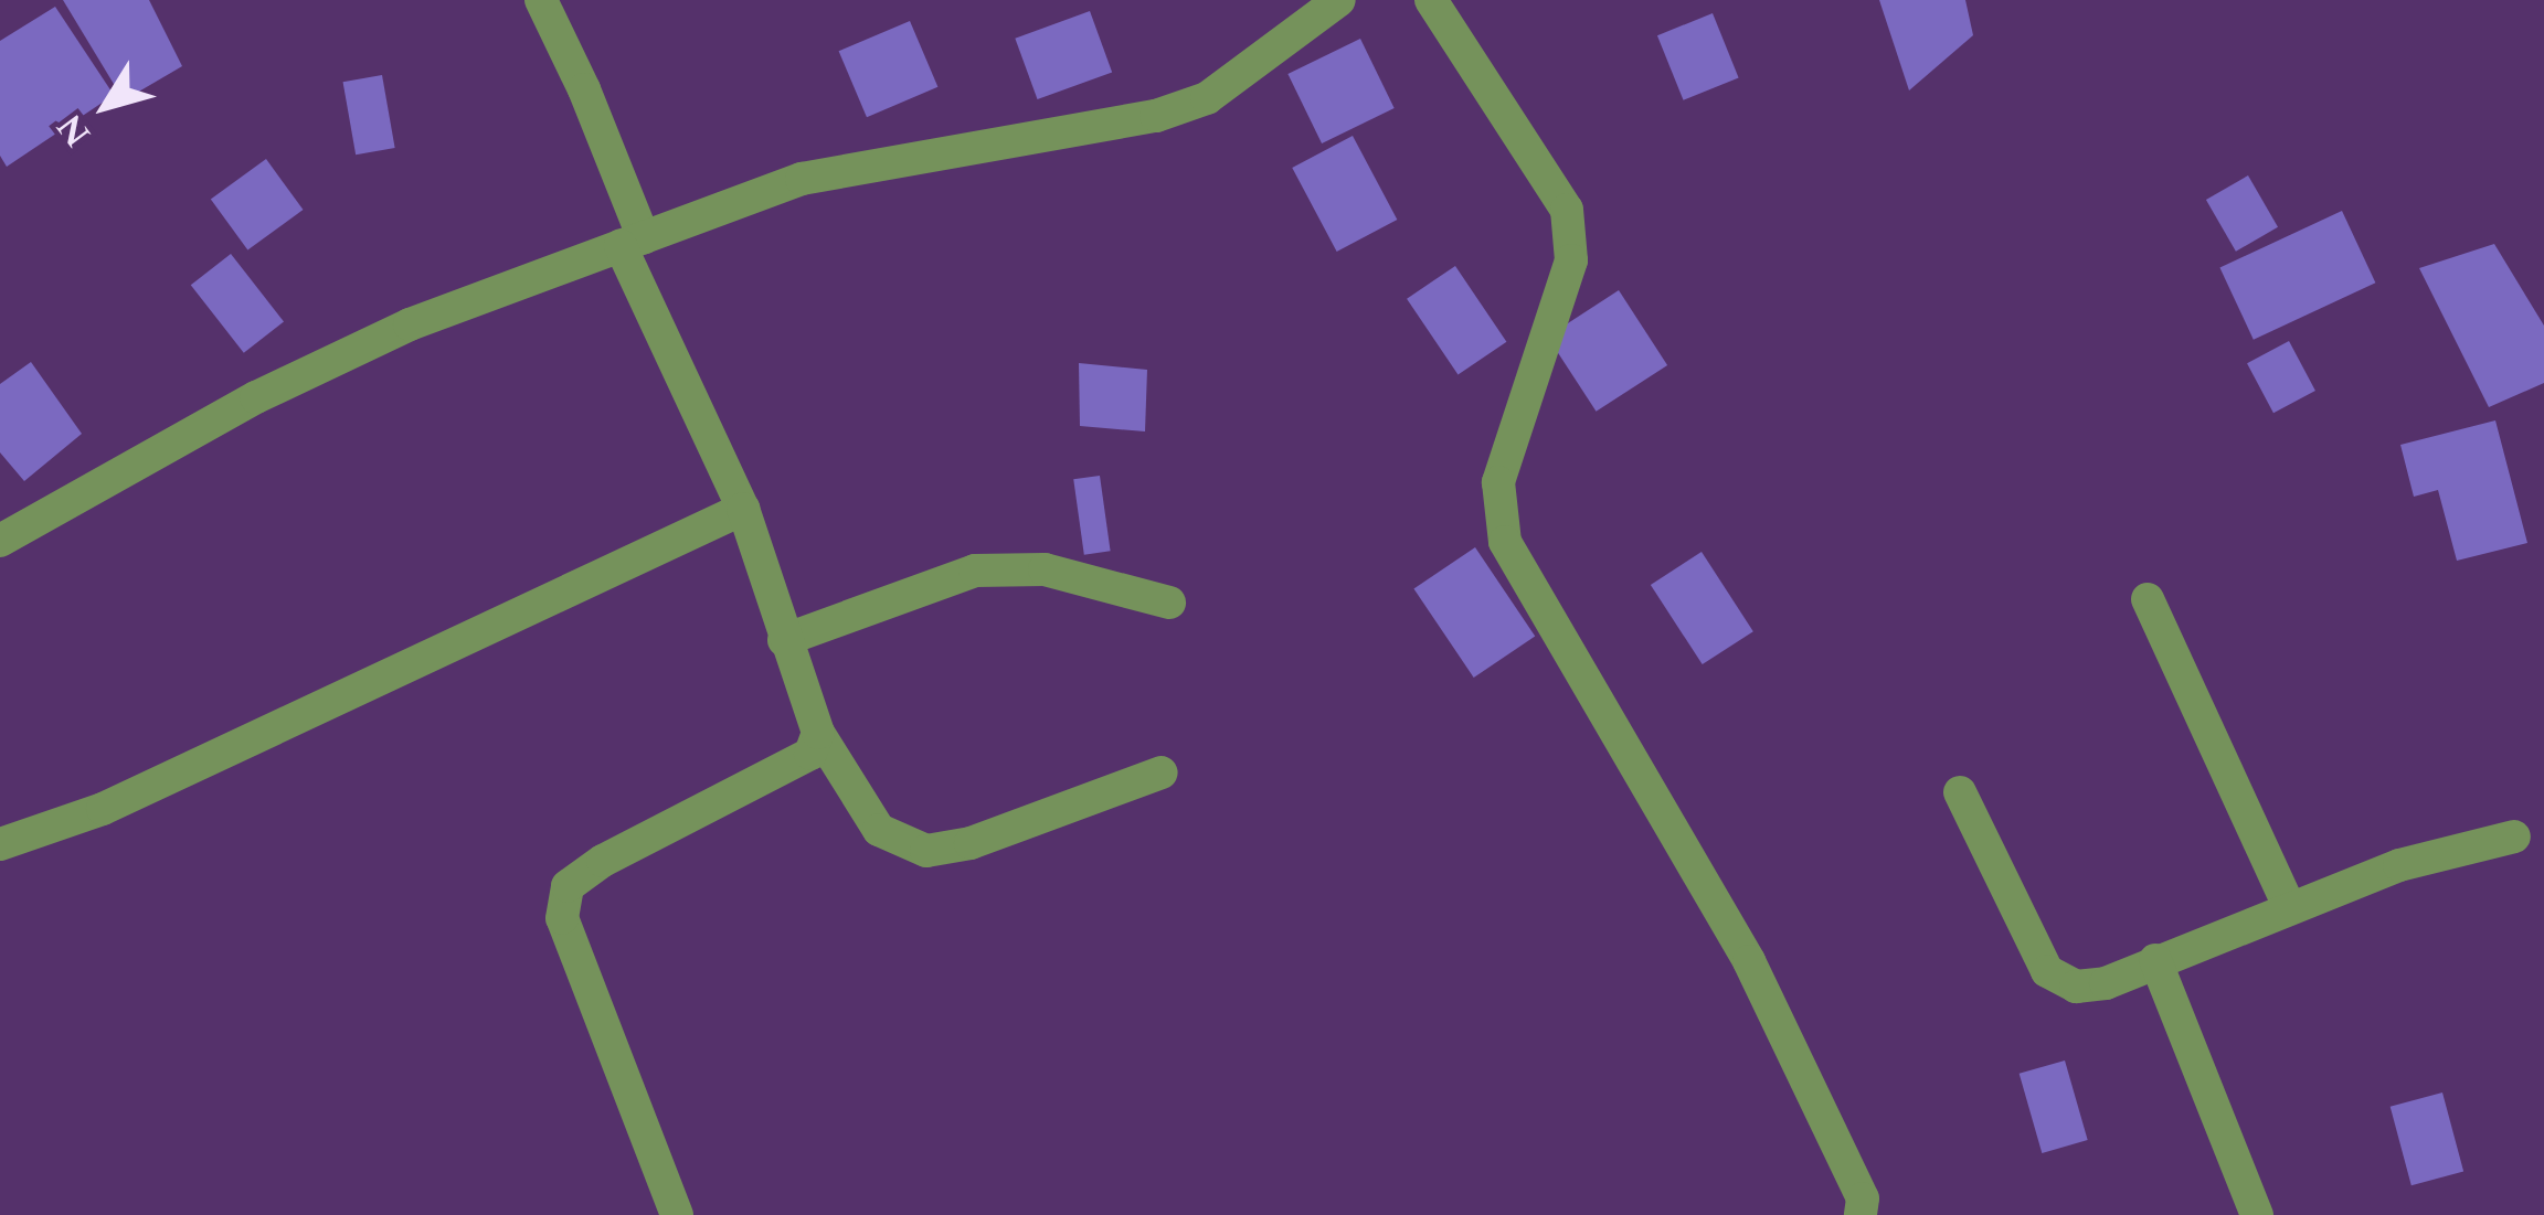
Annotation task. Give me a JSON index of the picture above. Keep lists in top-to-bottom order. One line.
{"north":"bottom left"}
